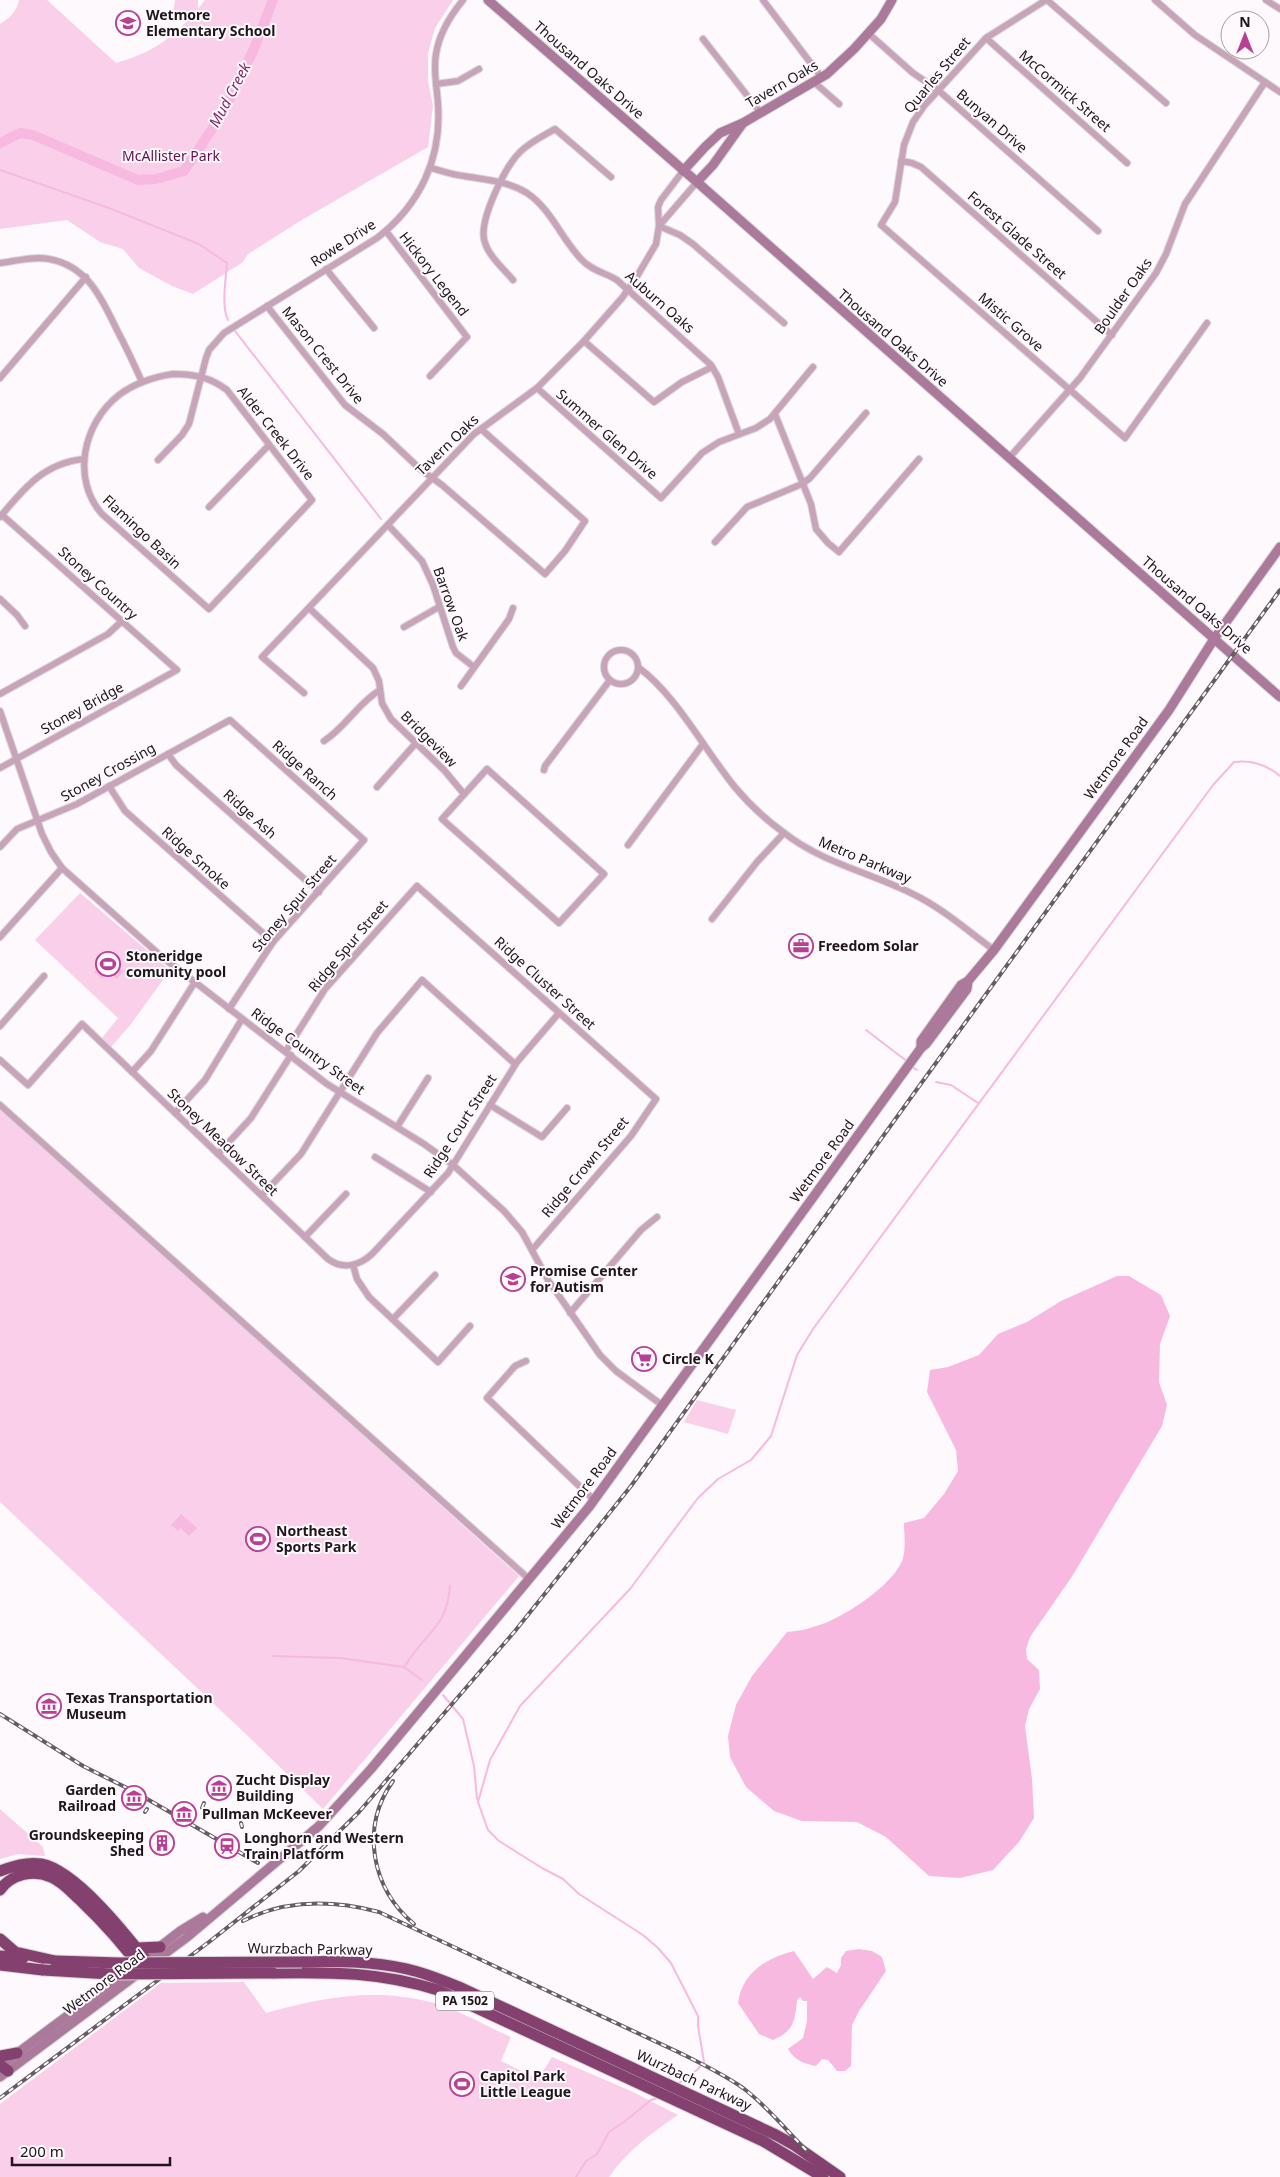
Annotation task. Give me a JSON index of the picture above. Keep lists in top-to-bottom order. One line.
{"streets":{"highway":["Wurzbach Parkway","PA 1502"],"main road":["Thousand Oaks Drive","Tavern Oaks","Wetmore Road"],"street":["Quarles Street","McCormick Street","Bunyan Drive","Forest Glade Street","Rowe Drive","Hickory Legend","Boulder Oaks","Auburn Oaks","Mistic Grove","Mason Crest Drive","Alder Creek Drive","Summer Glen Drive","Flamingo Basin","Stoney Country","Barrow Oak","Stoney Bridge","Bridgeview","Ridge Ranch","Stoney Crossing","Ridge Ash","Ridge Smoke","Metro Parkway","Stoney Spur Street","Ridge Spur Street","Ridge Cluster Street","Ridge Country Street","Ridge Court Street","Stoney Meadow Street","Ridge Crown Street"]},"crossings":[["Thousand Oaks Drive","Tavern Oaks"],["Thousand Oaks Drive","Boulder Oaks"],["Thousand Oaks Drive","Wetmore Road"],["Quarles Street","McCormick Street"],["Quarles Street","Bunyan Drive"],["Quarles Street","Forest Glade Street"],["Quarles Street","Mistic Grove"],["Tavern Oaks","Bunyan Drive"],["Tavern Oaks","Auburn Oaks"],["Tavern Oaks","Mason Crest Drive"],["Tavern Oaks","Summer Glen Drive"],["Tavern Oaks","Barrow Oak"],["Tavern Oaks","Bridgeview"],["Forest Glade Street","Boulder Oaks"],["Rowe Drive","Hickory Legend"],["Rowe Drive","Auburn Oaks"],["Rowe Drive","Mason Crest Drive"],["Rowe Drive","Alder Creek Drive"],["Boulder Oaks","Mistic Grove"],["Auburn Oaks","Summer Glen Drive"],["Alder Creek Drive","Flamingo Basin"],["Stoney Country","Stoney Bridge"],["Stoney Bridge","Ridge Country Street"],["Wetmore Road","Metro Parkway"],["Wetmore Road","Ridge Country Street"],["Ridge Ranch","Stoney Crossing"],["Ridge Ranch","Stoney Spur Street"],["Stoney Crossing","Ridge Ash"],["Stoney Crossing","Ridge Smoke"],["Stoney Crossing","Ridge Country Street"],["Ridge Ash","Stoney Spur Street"],["Ridge Smoke","Stoney Spur Street"],["Stoney Spur Street","Ridge Country Street"],["Ridge Spur Street","Ridge Cluster Street"],["Ridge Spur Street","Ridge Country Street"],["Ridge Spur Street","Stoney Meadow Street"],["Ridge Cluster Street","Ridge Court Street"],["Ridge Cluster Street","Ridge Crown Street"],["Ridge Country Street","Ridge Court Street"],["Ridge Country Street","Ridge Crown Street"],["Ridge Court Street","Stoney Meadow Street"]],"water":["Mud Creek"],"parks":["McAllister Park"],"places":{"school or university":["Wetmore Elementary School","Promise Center for Autism"],"office":["Freedom Solar"],"sports":["Stoneridge comunity pool","Northeast Sports Park","Capitol Park Little League"],"supermarket":["Circle K"],"museum":["Texas Transportation Museum","Zucht Display Building","Garden Railroad","Pullman McKeever"],"building":["Groundskeeping Shed"],"station":["Longhorn and Western Train Platform"]},"scale_bar":"200 m","north":"top"}
